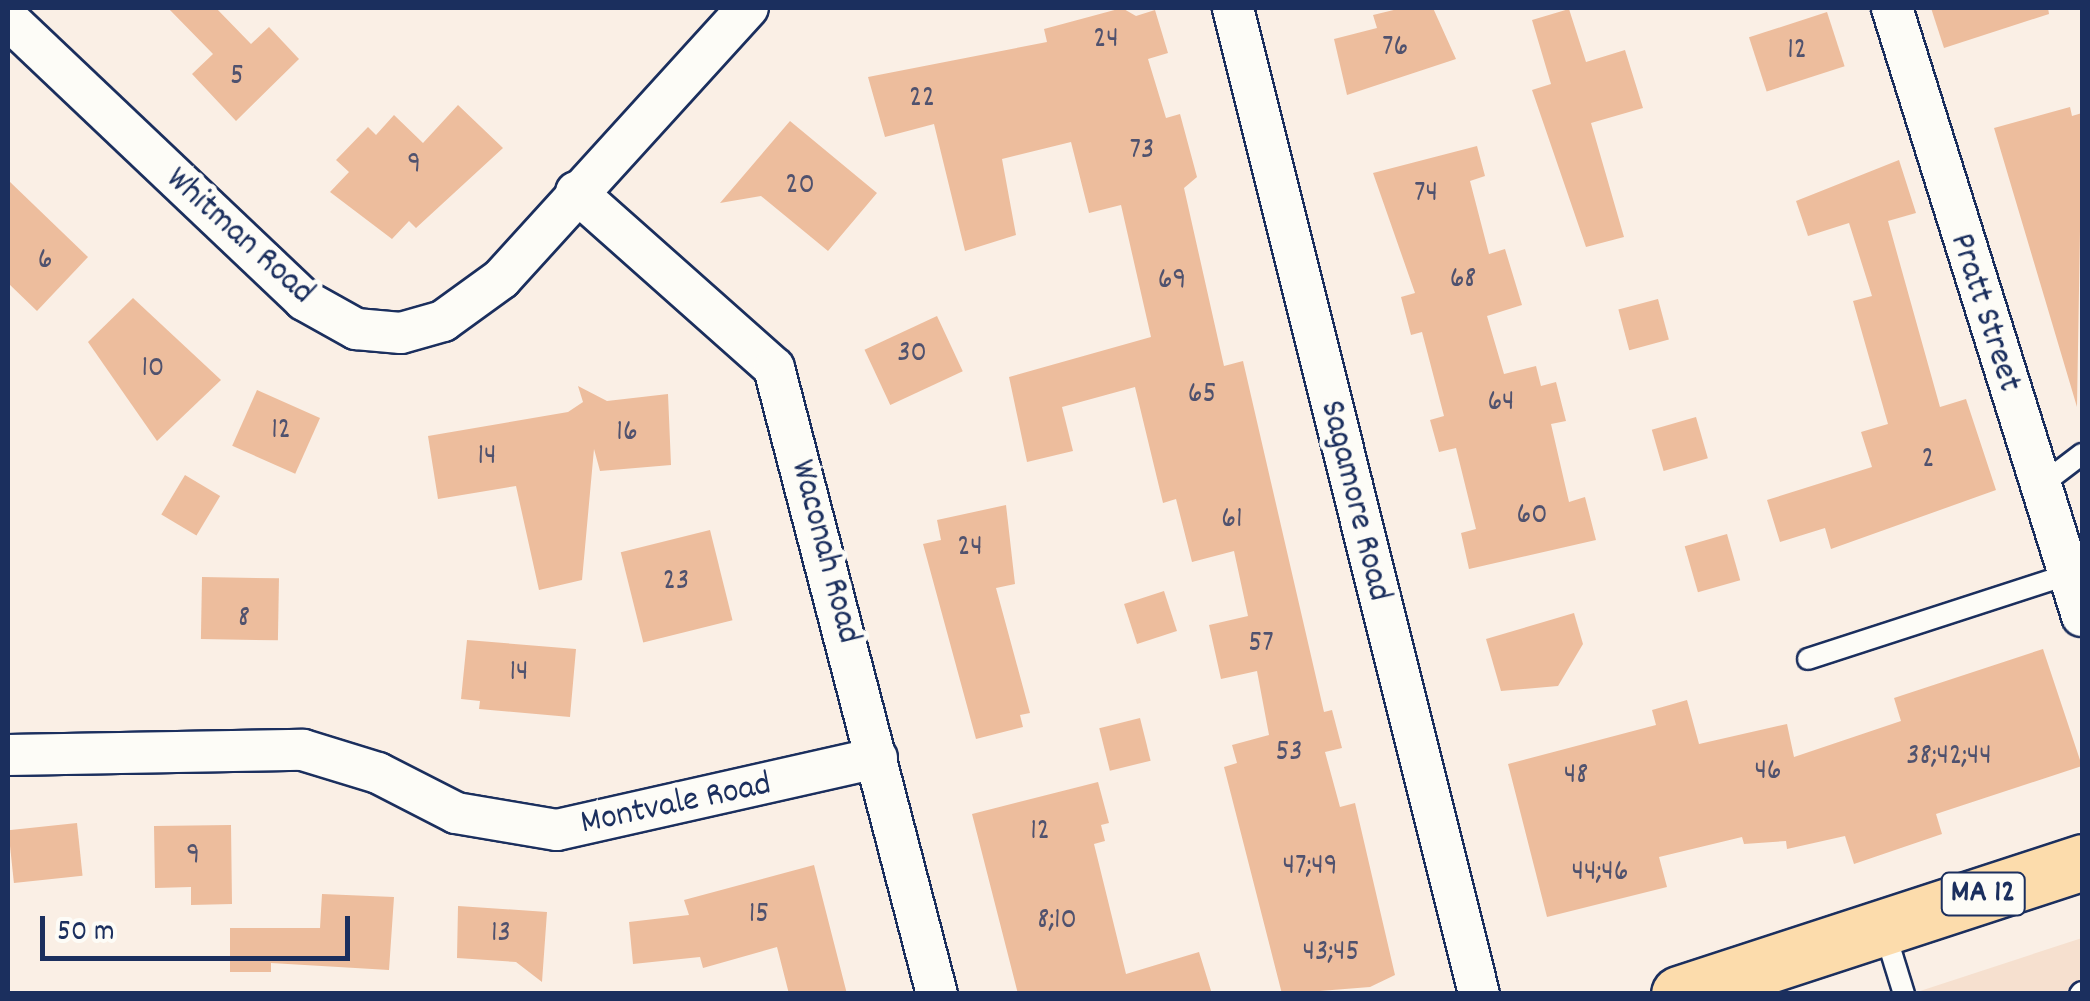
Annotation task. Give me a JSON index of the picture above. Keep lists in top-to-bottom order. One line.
{"streets":{"main road":["MA 12"],"street":["Whitman Road","Pratt Street","Sagamore Road","Waconah Road","Montvale Road"]},"crossings":[["Whitman Road","Waconah Road"],["Waconah Road","Montvale Road"]],"house_numbers":["24","76","12","5","22","73","9","20","74","6","68","69","30","10","65","64","12","16","14","2","60","61","24","23","8","57","14","53","38;42;44","46","48","12","9","47;49","44;46","15","8;10","13","43;45"],"scale_bar":"50 m"}
